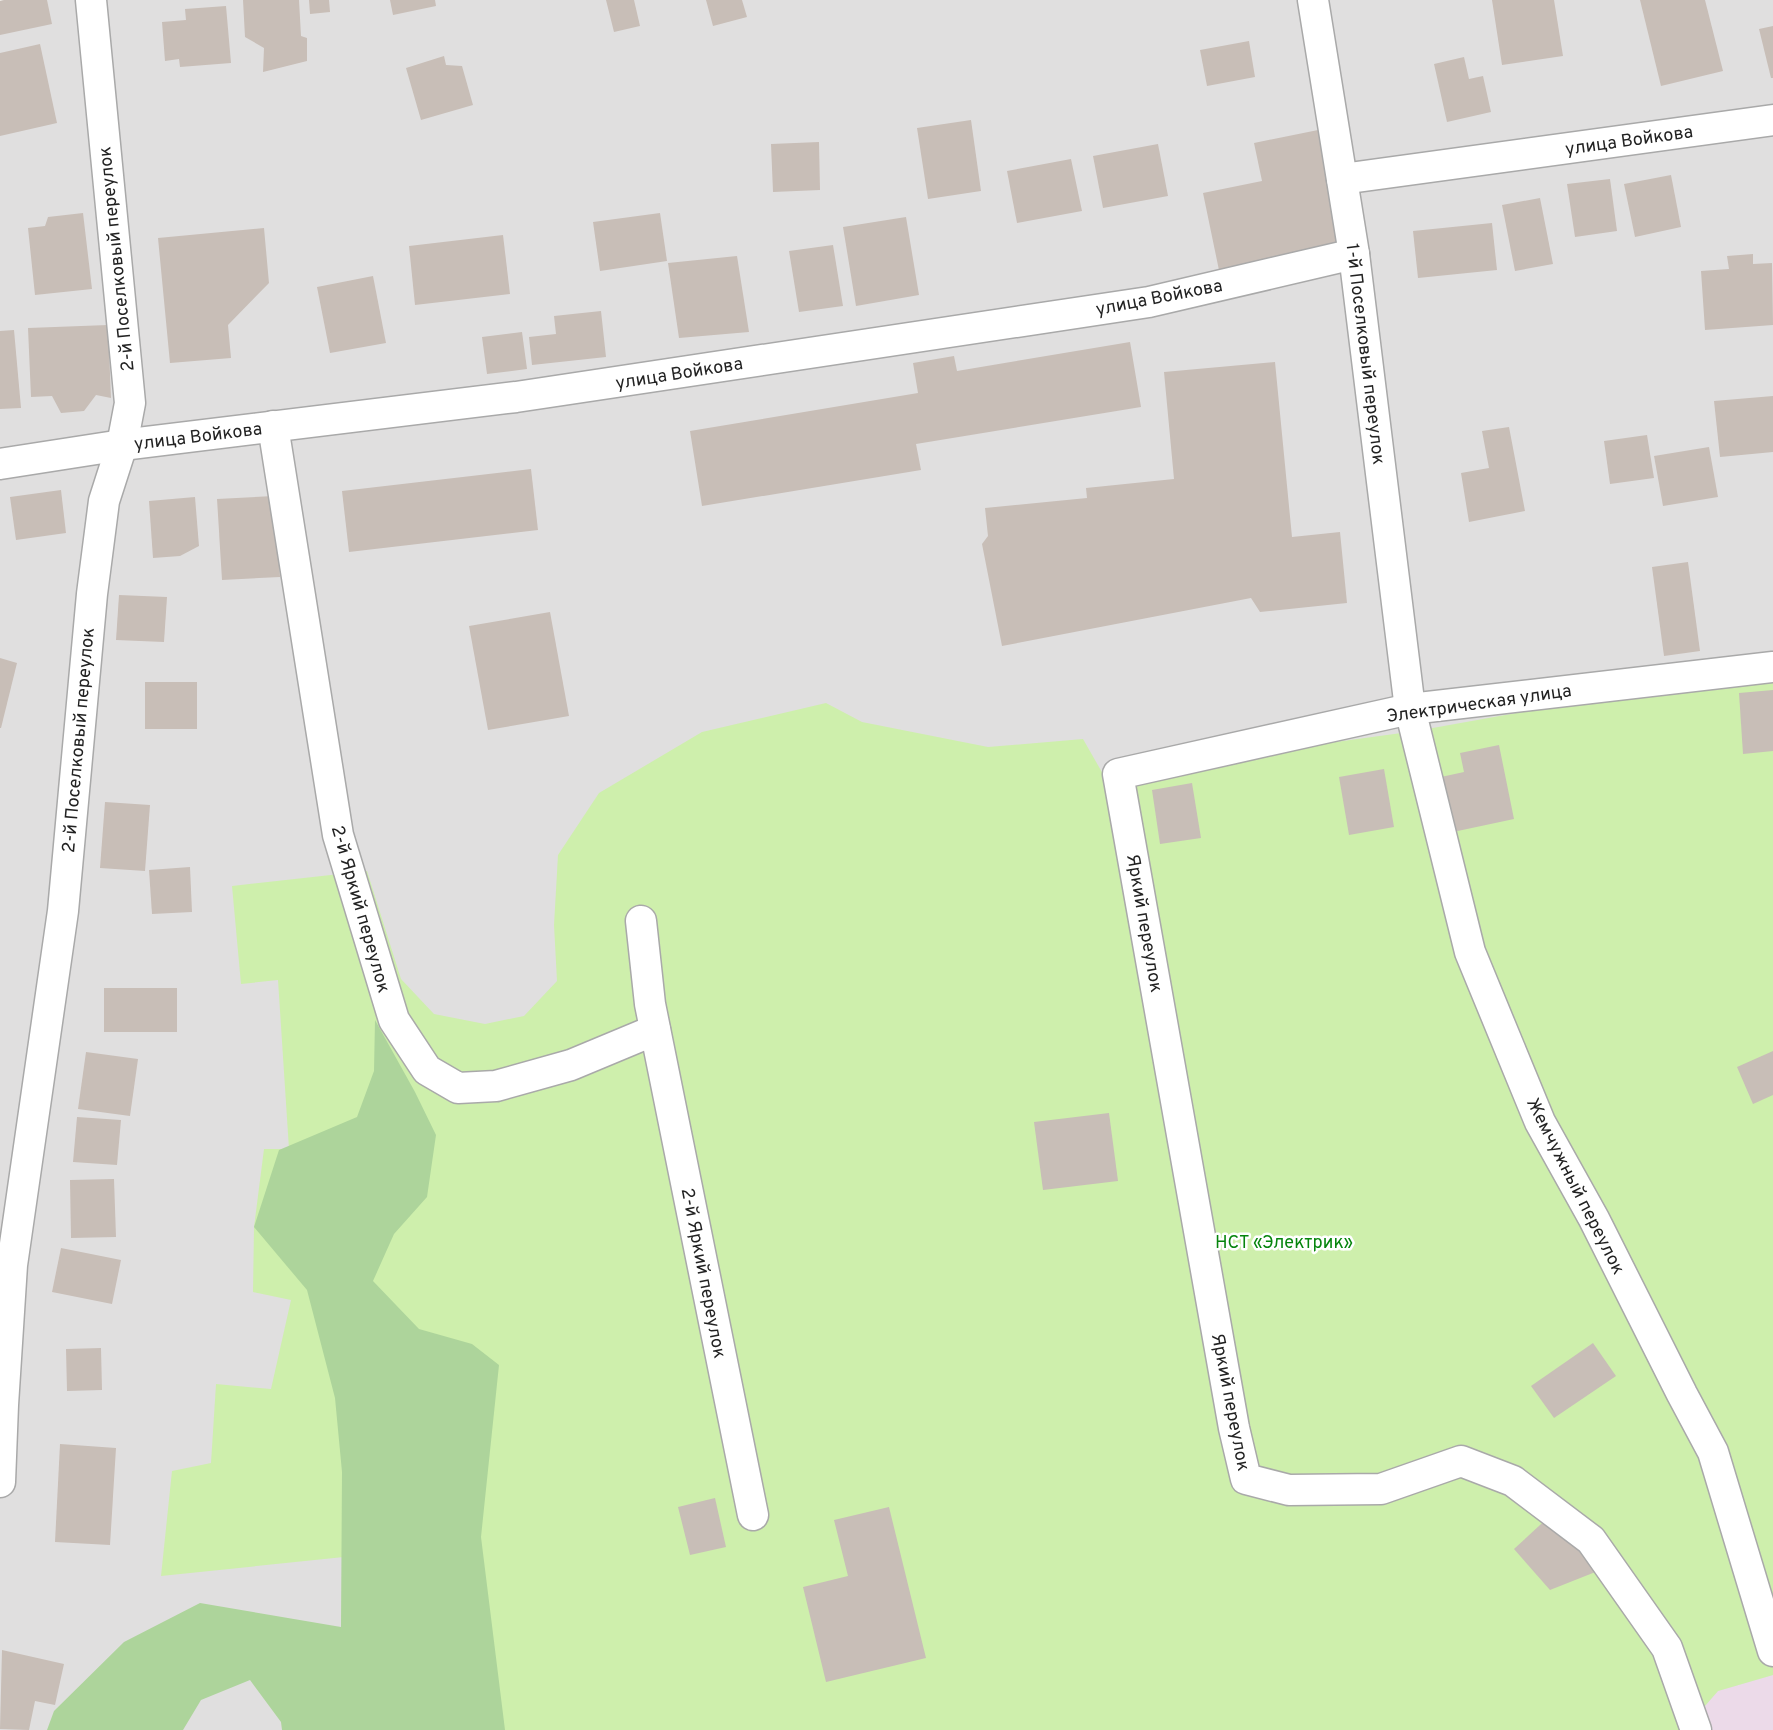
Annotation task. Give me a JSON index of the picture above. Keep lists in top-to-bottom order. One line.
{"streets":{"street":["улица Войкова","2-й Поселковый переулок","1-й Поселковый переулок","Электрическая улица","2-й Яркий переулок","Яркий переулок","Жемчужный переулок"]},"crossings":[["улица Войкова","2-й Поселковый переулок"],["улица Войкова","1-й Поселковый переулок"],["улица Войкова","2-й Яркий переулок"],["1-й Поселковый переулок","Электрическая улица"],["1-й Поселковый переулок","Жемчужный переулок"],["Электрическая улица","Яркий переулок"],["Электрическая улица","Жемчужный переулок"]],"parks":["НСТ «Электрик»"]}
